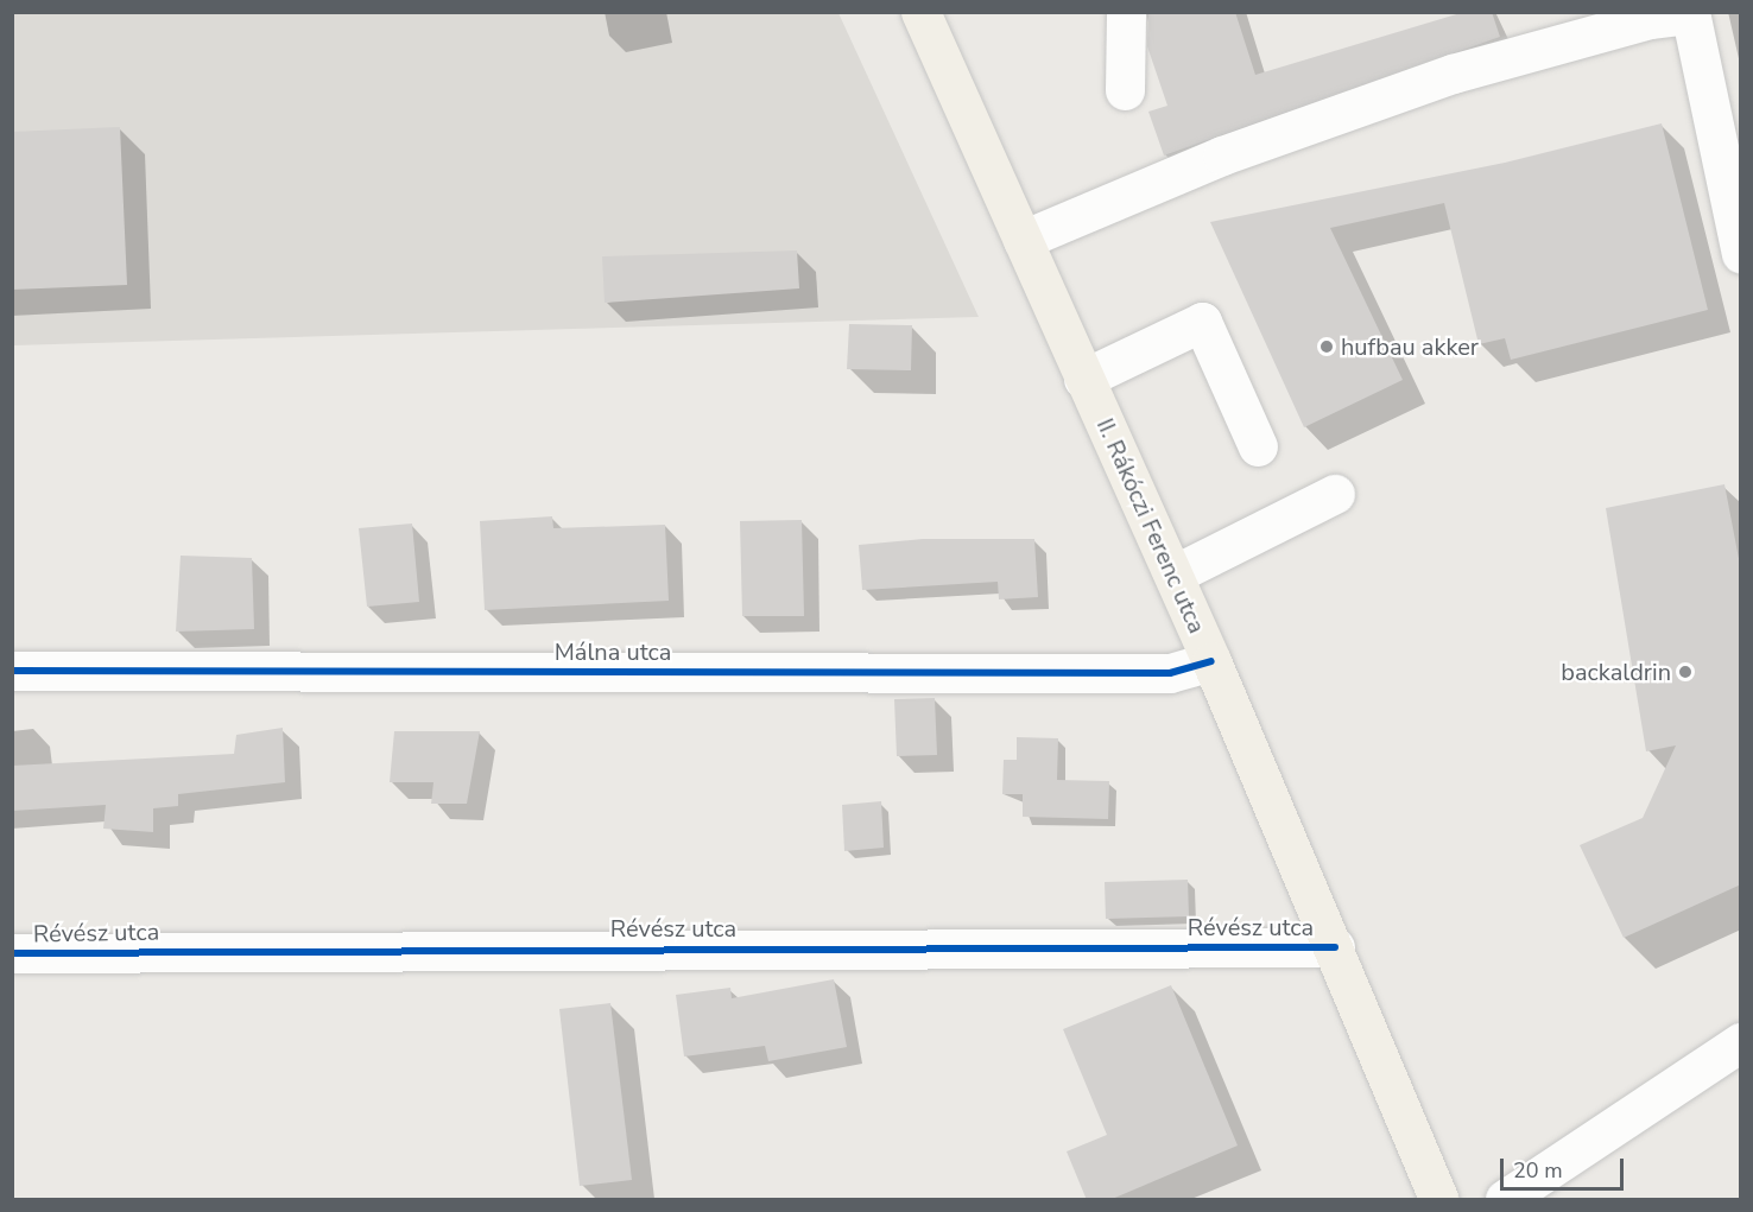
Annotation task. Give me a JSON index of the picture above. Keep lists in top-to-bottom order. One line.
{"streets":{"main road":["II. Rákóczi Ferenc utca"],"street":["Málna utca","Révész utca"]},"crossings":[["II. Rákóczi Ferenc utca","Málna utca"],["II. Rákóczi Ferenc utca","Révész utca"]],"places":["hufbau akker","backaldrin"],"scale_bar":"20 m"}
